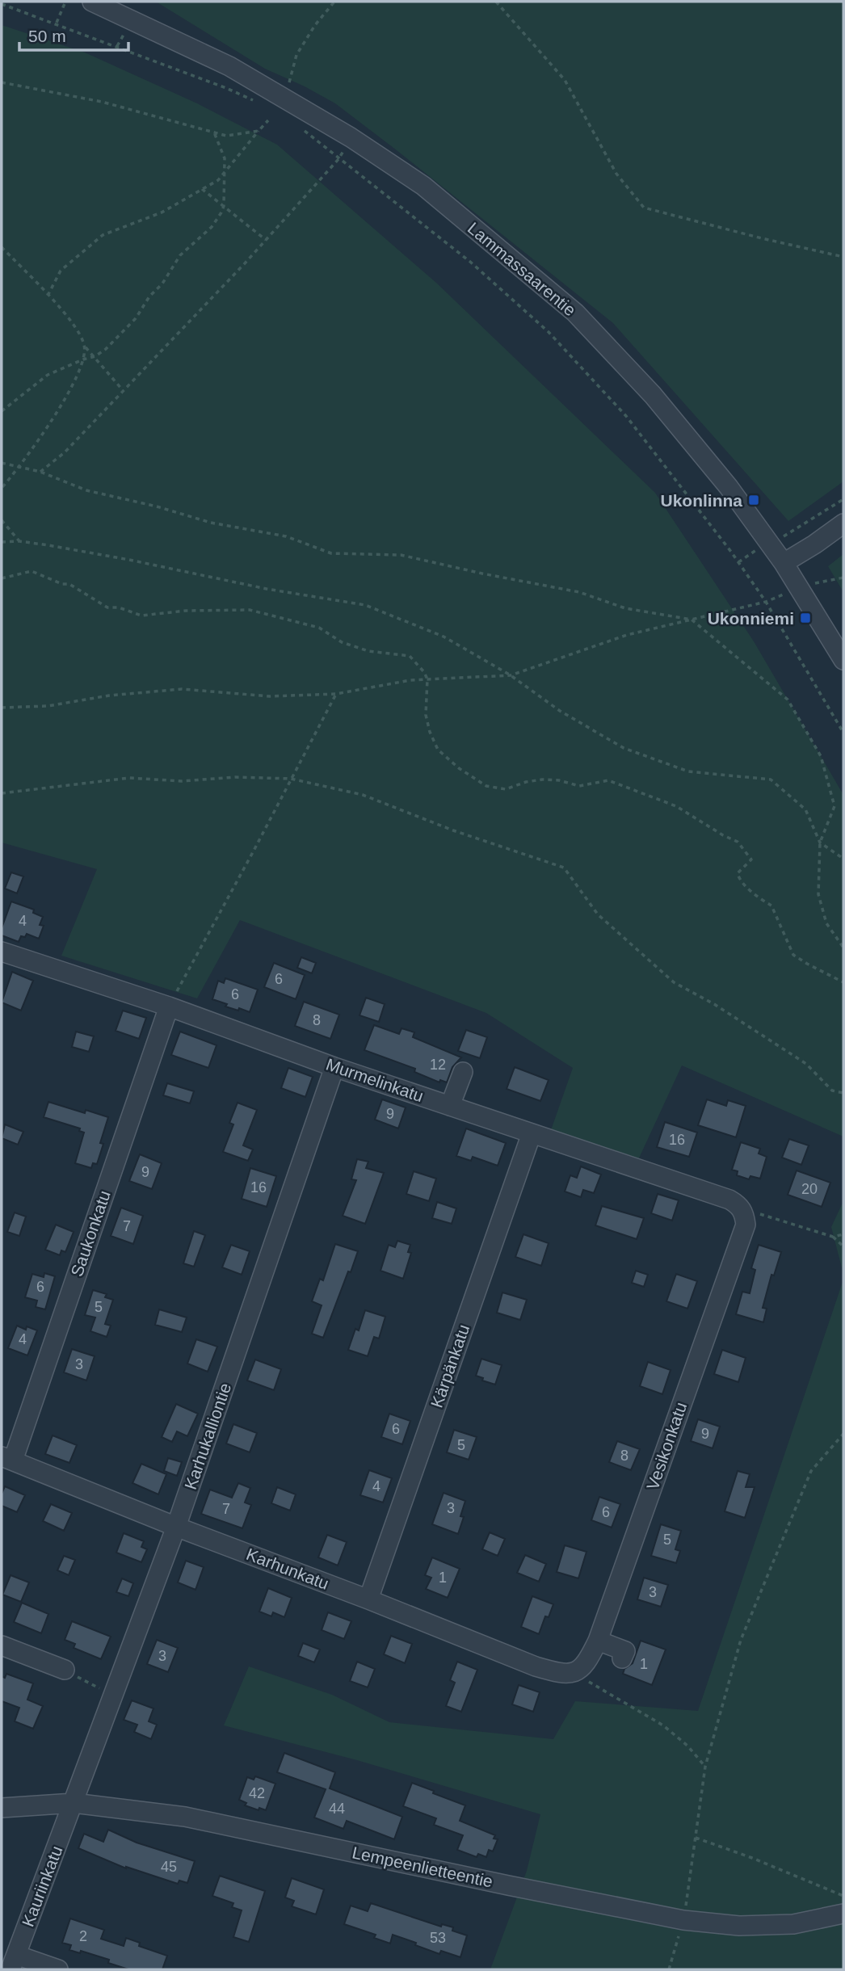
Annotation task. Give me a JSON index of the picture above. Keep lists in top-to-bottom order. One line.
{"streets":{"street":["Lammassaarentie","Murmelinkatu","Saukonkatu","Kärpänkatu","Karhukalliontie","Vesikonkatu","Karhunkatu","Lempeenlietteentie","Kauriinkatu"]},"crossings":[["Murmelinkatu","Saukonkatu"],["Murmelinkatu","Kärpänkatu"],["Murmelinkatu","Karhukalliontie"],["Murmelinkatu","Vesikonkatu"],["Saukonkatu","Karhunkatu"],["Kärpänkatu","Karhunkatu"],["Karhukalliontie","Karhunkatu"],["Karhukalliontie","Lempeenlietteentie"],["Karhukalliontie","Kauriinkatu"],["Vesikonkatu","Karhunkatu"],["Lempeenlietteentie","Kauriinkatu"]],"places":{"transit":["Ukonlinna","Ukonniemi"]},"house_numbers":["4","6","6","8","12","9","16","9","16","20","7","6","5","4","3","6","9","5","8","4","3","7","6","5","1","3","3","1","42","44","45","2","53"],"scale_bar":"50 m"}
